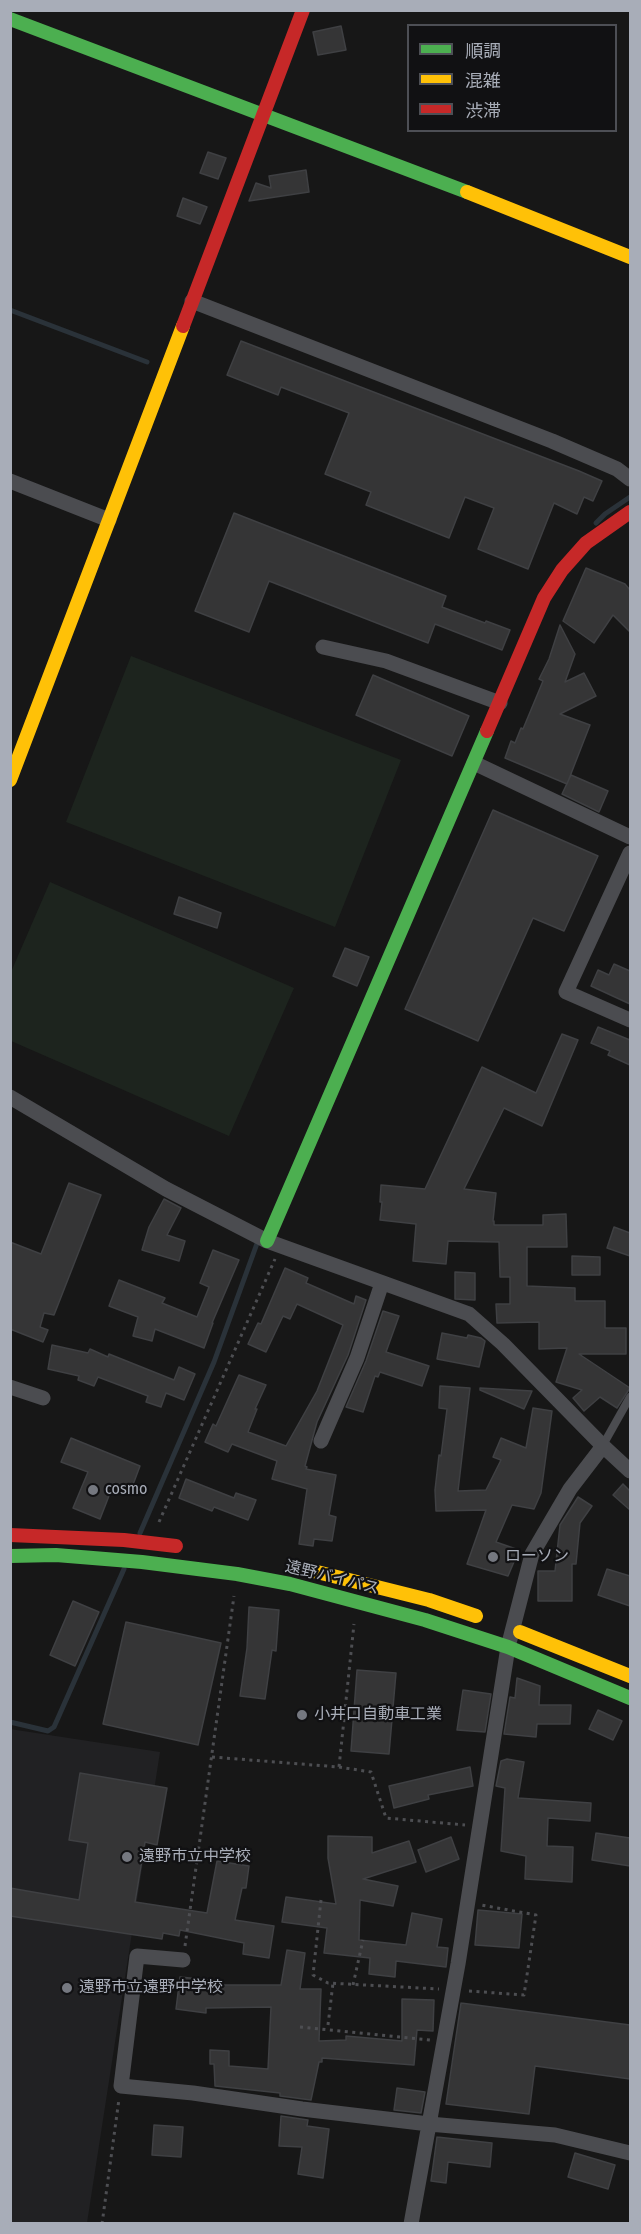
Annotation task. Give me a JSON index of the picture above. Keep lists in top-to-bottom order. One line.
{"streets":{"main road":["遠野バイパス"]},"places":["cosmo","ローソン","小井口自動車工業","遠野市立中学校","遠野市立遠野中学校"],"legend":["順調","混雑","渋滞"]}
